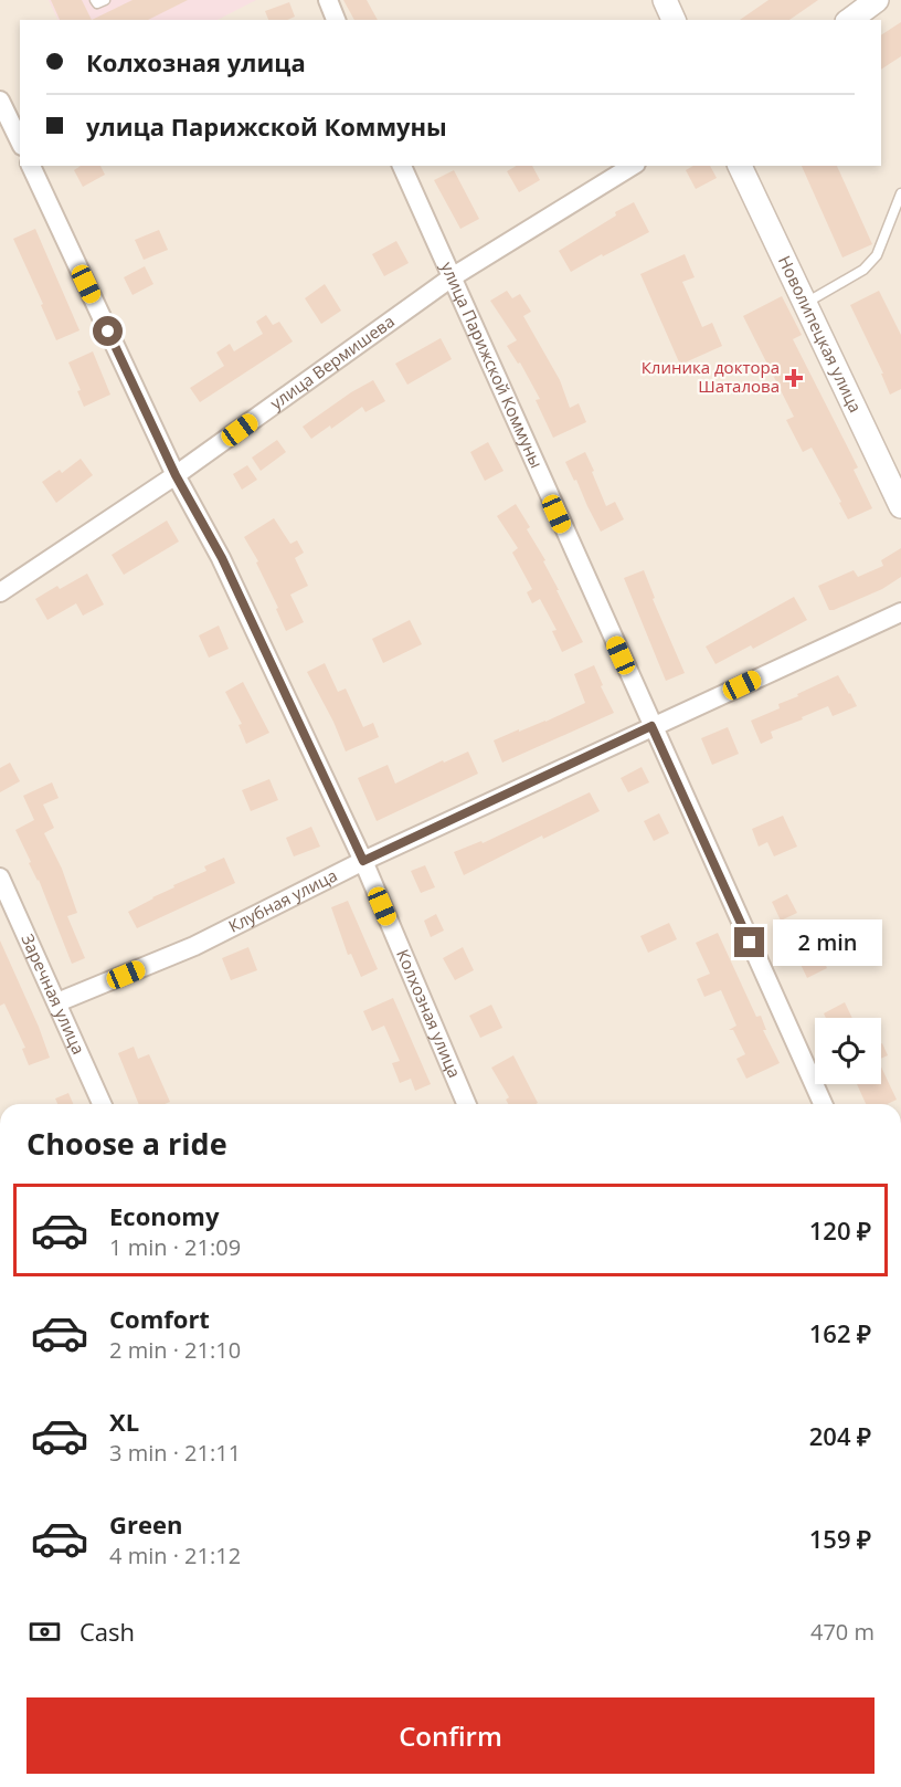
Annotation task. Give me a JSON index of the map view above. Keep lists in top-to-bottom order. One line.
{"streets":{"street":["Новолипецкая улица","улица Вермишева","улица Парижской Коммуны","Клубная улица","Заречная улица","Колхозная улица"]},"crossings":[["улица Вермишева","улица Парижской Коммуны"],["улица Вермишева","Колхозная улица"],["улица Парижской Коммуны","Клубная улица"],["Клубная улица","Заречная улица"],["Клубная улица","Колхозная улица"]],"places":{"health":["Клиника доктора Шаталова"]},"page":{"banner":["Колхозная улица","улица Парижской Коммуны"],"bubble":"2 min","heading":"Choose a ride","list":[{"name":"Economy","note":"1 min · 21:09","value":"120 ₽"},{"name":"Comfort","note":"2 min · 21:10","value":"162 ₽"},{"name":"XL","note":"3 min · 21:11","value":"204 ₽"},{"name":"Green","note":"4 min · 21:12","value":"159 ₽"}],"pay":["Cash","470 m"],"buttons":"Confirm"}}
